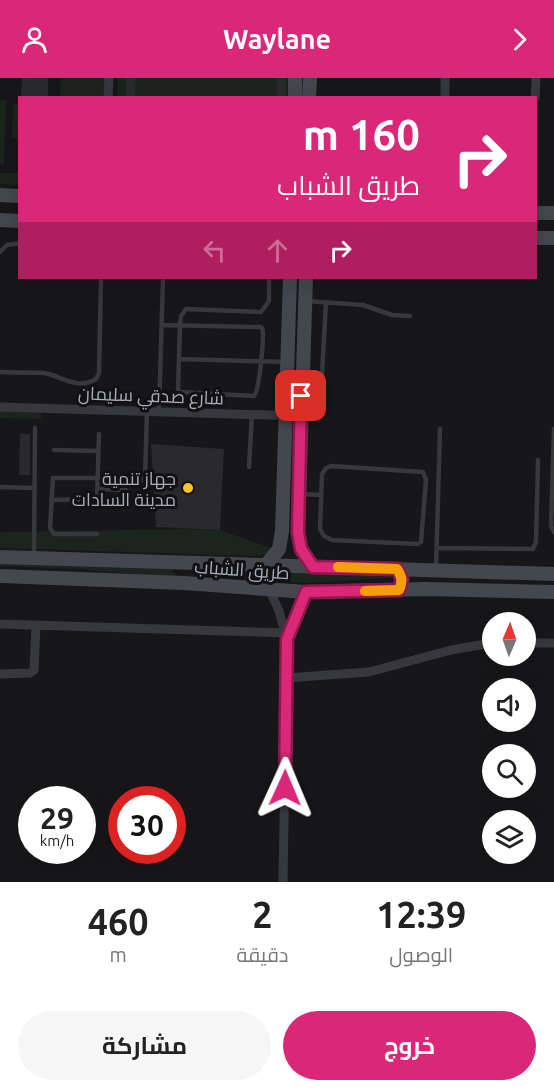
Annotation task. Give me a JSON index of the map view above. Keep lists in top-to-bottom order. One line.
{"streets":{"main road":["طريق الشباب"],"street":["شارع صدقي سليمان"]},"places":["جهاز تنمية مدينة السادات"],"north":"top","page":{"header":"Waylane","turn":["160 m","طريق الشباب"],"speed":"29 km/h","limit":"30","eta":["12:39","الوصول","2","دقيقة","460","m"],"buttons":["خروج","مشاركة"]}}
